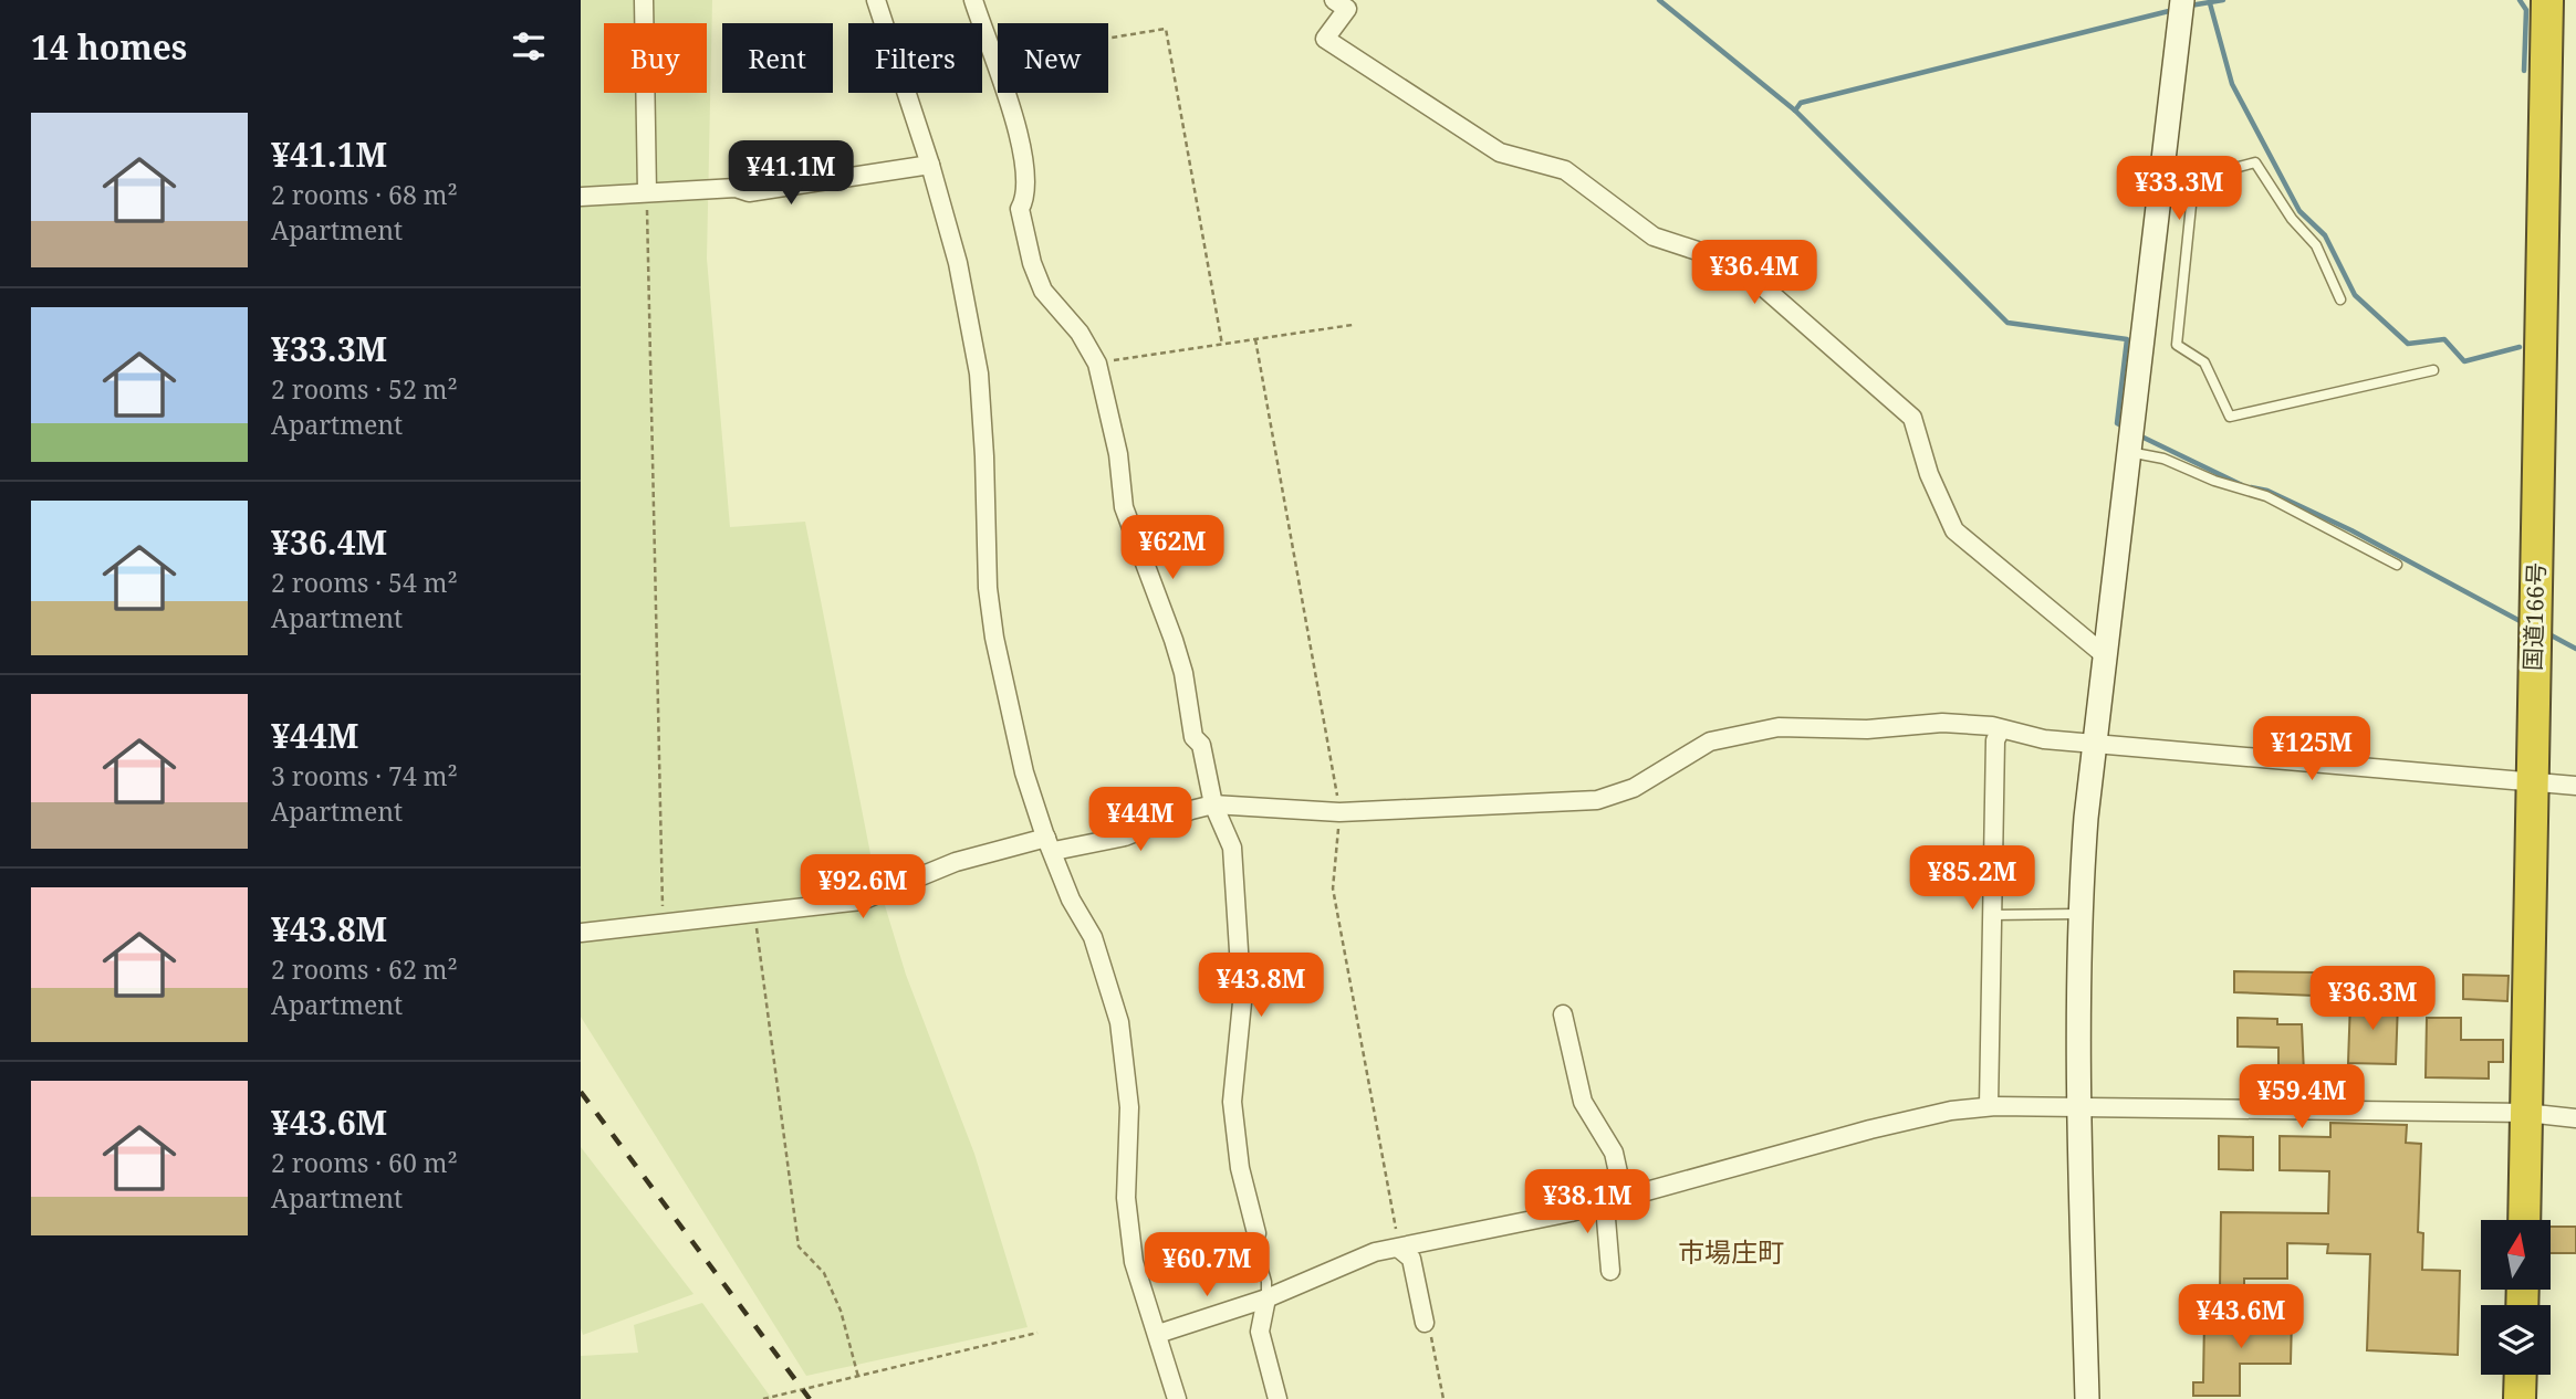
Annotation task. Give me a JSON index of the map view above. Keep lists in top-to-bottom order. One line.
{"streets":{"highway":["国道166号"]},"districts":["市場庄町"],"north":"top","page":{"heading":"14 homes","chip":["Buy","Rent","Filters","New"],"list":[{"name":"¥41.1M","note":"2 rooms · 68 m² · Apartment"},{"name":"¥33.3M","note":"2 rooms · 52 m² · Apartment"},{"name":"¥36.4M","note":"2 rooms · 54 m² · Apartment"},{"name":"¥44M","note":"3 rooms · 74 m² · Apartment"},{"name":"¥43.8M","note":"2 rooms · 62 m² · Apartment"},{"name":"¥43.6M","note":"2 rooms · 60 m² · Apartment"}],"price":["¥41.1M","¥33.3M","¥36.4M","¥62M","¥125M","¥44M","¥85.2M","¥92.6M","¥43.8M","¥36.3M","¥59.4M","¥38.1M","¥60.7M","¥43.6M"]}}
